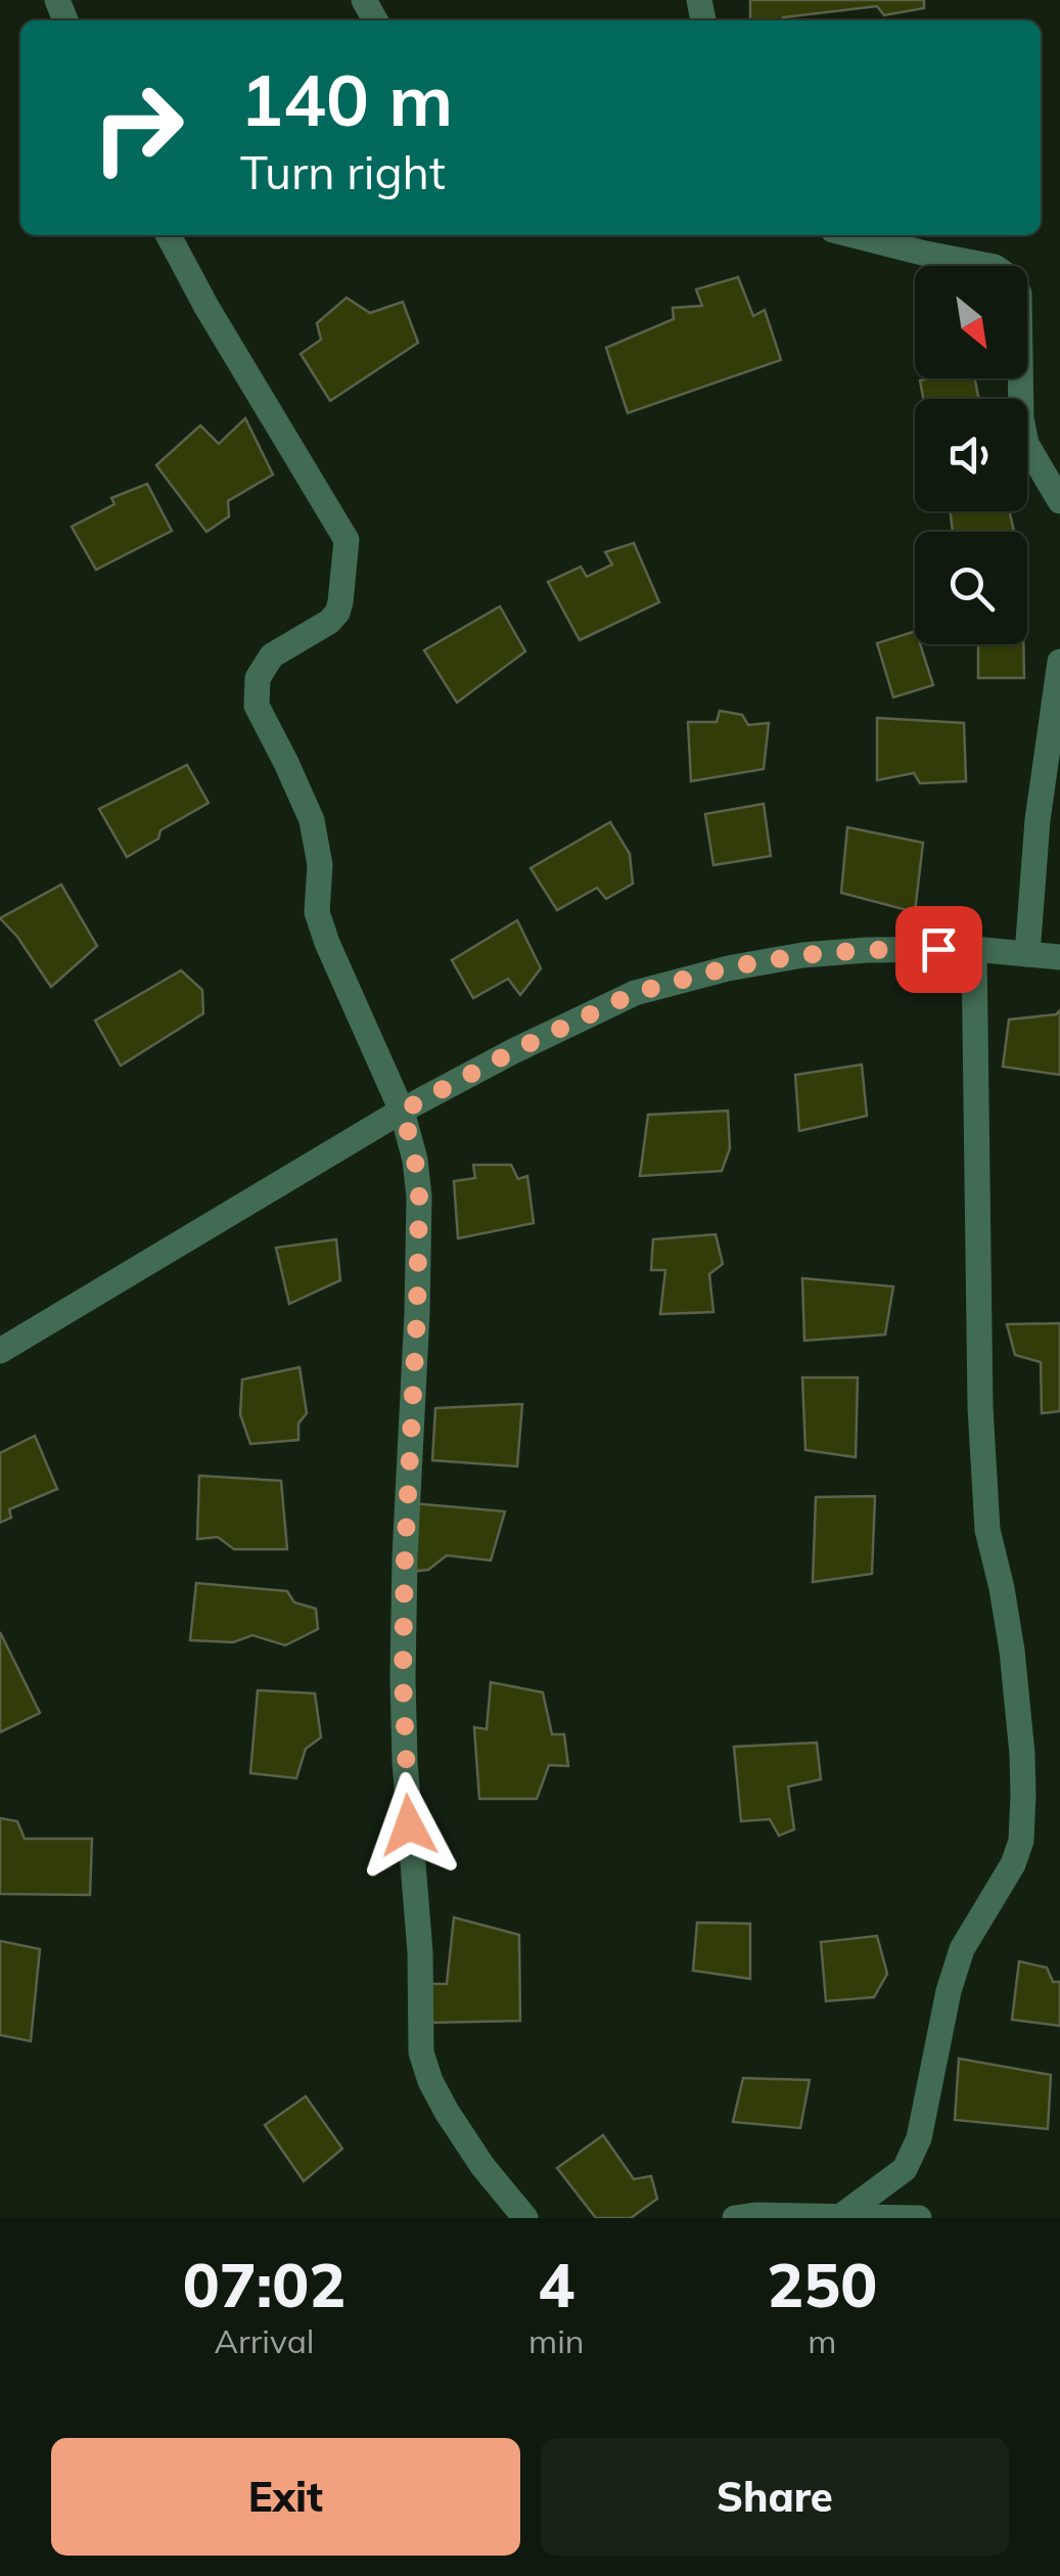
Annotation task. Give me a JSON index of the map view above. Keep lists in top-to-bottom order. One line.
{"north":"bottom right","page":{"turn":["140 m","Turn right"],"eta":["07:02","Arrival","4","min","250","m"],"buttons":["Exit","Share"]}}
